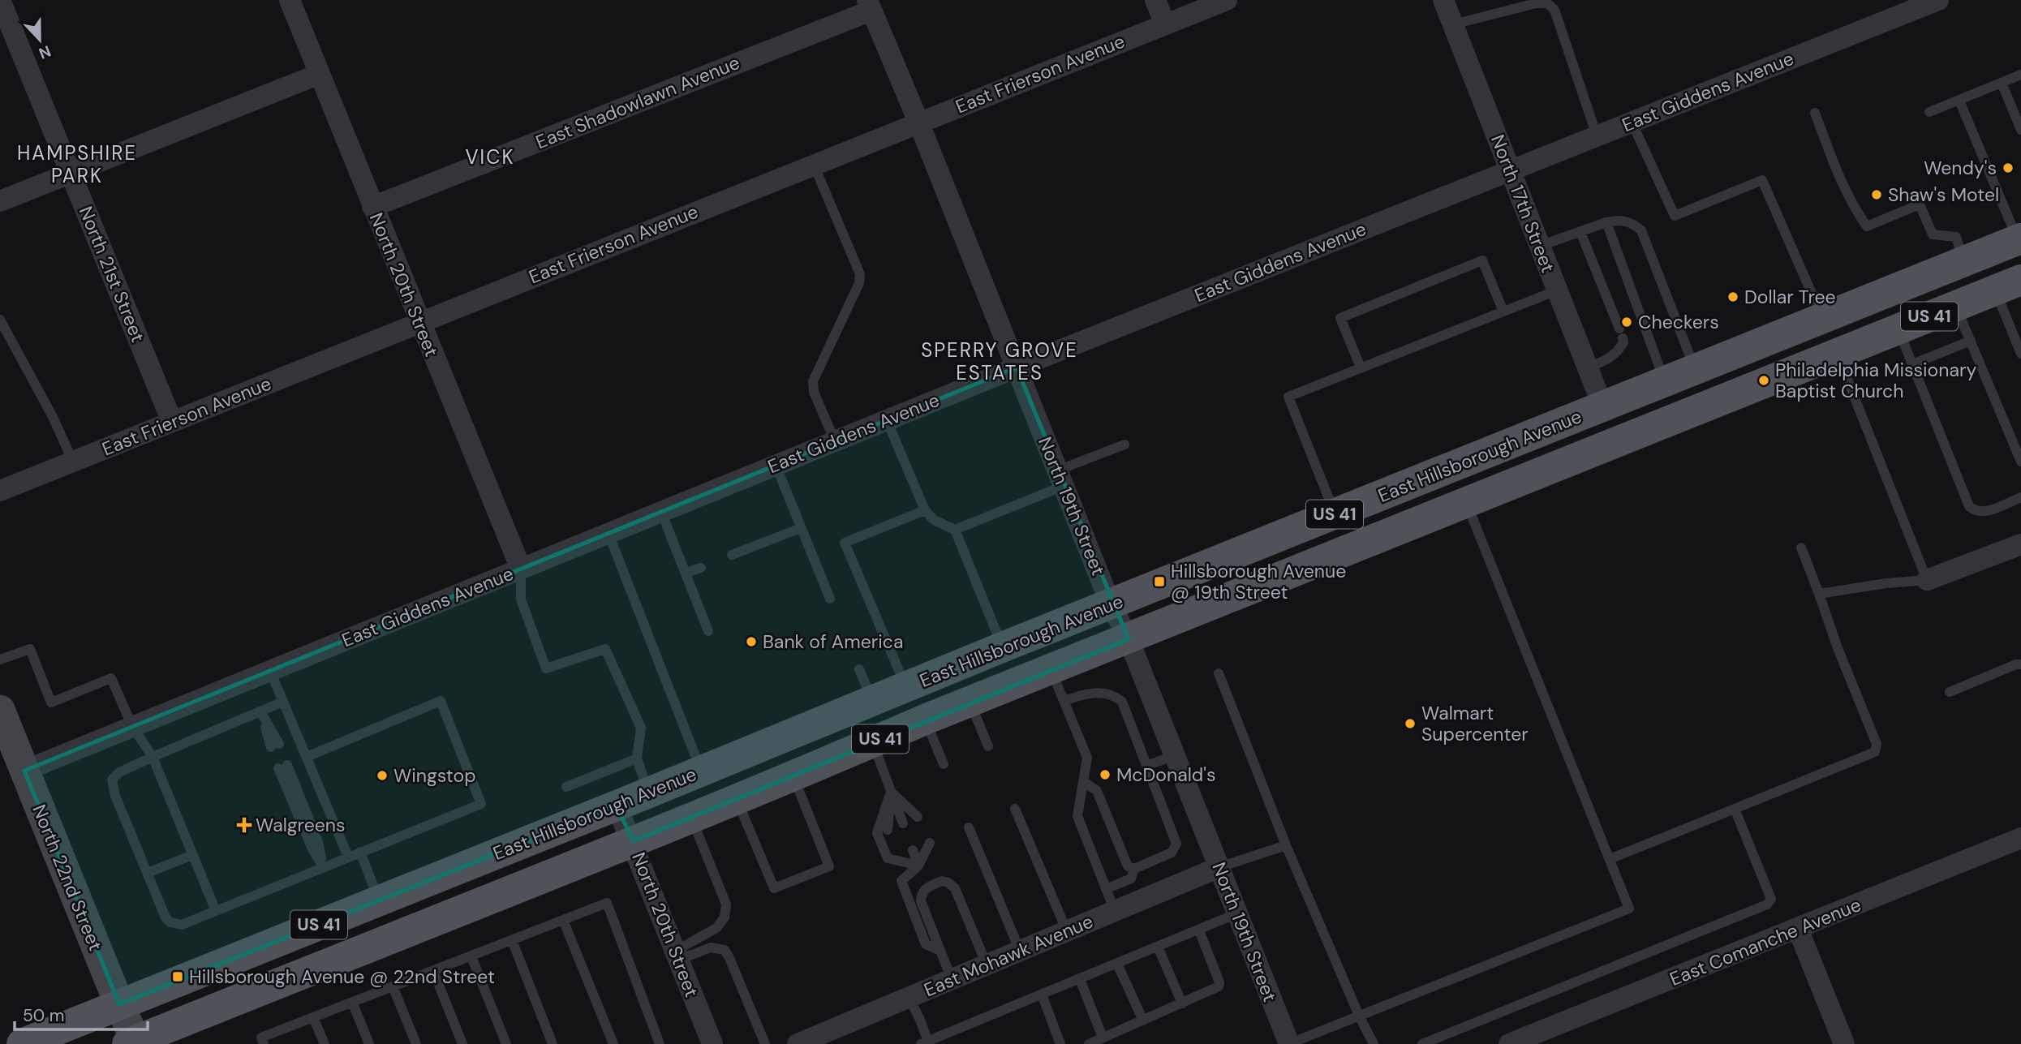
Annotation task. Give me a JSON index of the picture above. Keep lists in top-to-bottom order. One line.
{"streets":{"main road":["US 41","East Hillsborough Avenue","North 22nd Street"],"street":["East Frierson Avenue","East Giddens Avenue","East Shadowlawn Avenue","North 17th Street","North 21st Street","North 20th Street","North 19th Street","East Comanche Avenue","East Mohawk Avenue"]},"crossings":[["East Frierson Avenue","North 21st Street"],["East Frierson Avenue","North 20th Street"],["East Frierson Avenue","North 19th Street"],["East Giddens Avenue","North 17th Street"],["East Giddens Avenue","North 20th Street"],["East Giddens Avenue","North 19th Street"],["East Giddens Avenue","North 22nd Street"],["East Shadowlawn Avenue","North 20th Street"],["East Shadowlawn Avenue","North 19th Street"],["North 17th Street","East Hillsborough Avenue"],["North 20th Street","East Hillsborough Avenue"],["East Hillsborough Avenue","North 19th Street"],["East Hillsborough Avenue","North 22nd Street"],["North 19th Street","East Mohawk Avenue"]],"districts":["HAMPSHIRE PARK","VICK","SPERRY GROVE ESTATES"],"places":{"other":["Wendy's","Shaw's Motel","Dollar Tree","Checkers","Philadelphia Missionary Baptist Church","Bank of America","Walmart Supercenter","McDonald's","Wingstop"],"transit":["Hillsborough Avenue @ 19th Street","Hillsborough Avenue @ 22nd Street"],"health":["Walgreens"]},"scale_bar":"50 m","north":"bottom"}
